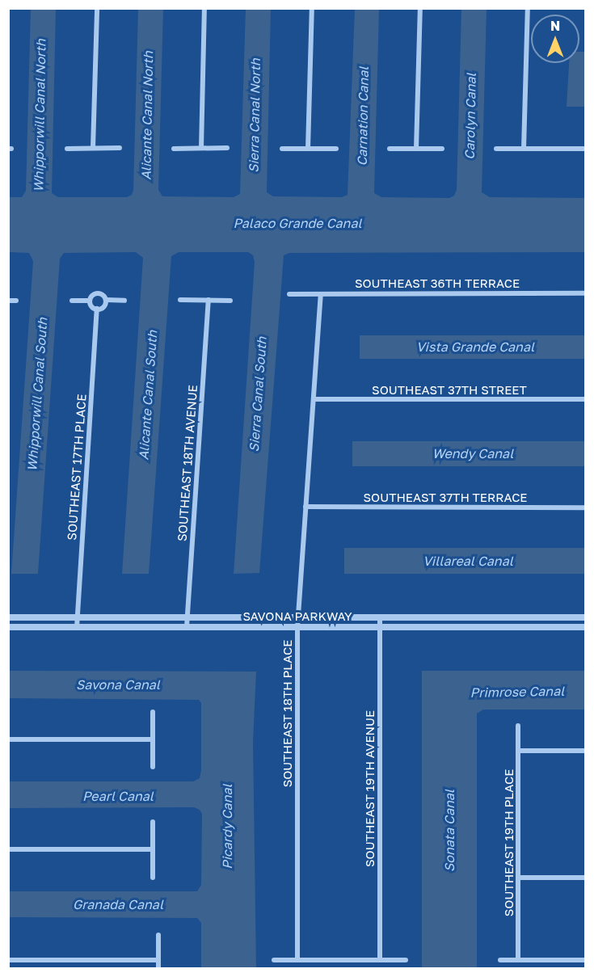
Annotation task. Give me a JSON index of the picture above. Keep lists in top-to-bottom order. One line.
{"streets":{"street":["SOUTHEAST 36TH TERRACE","SOUTHEAST 37TH STREET","SOUTHEAST 18TH AVENUE","SOUTHEAST 17TH PLACE","SOUTHEAST 37TH TERRACE","SAVONA PARKWAY","SOUTHEAST 18TH PLACE","SOUTHEAST 19TH AVENUE","SOUTHEAST 19TH PLACE"]},"crossings":[["SOUTHEAST 36TH TERRACE","SOUTHEAST 18TH PLACE"],["SOUTHEAST 37TH STREET","SOUTHEAST 18TH PLACE"],["SOUTHEAST 18TH AVENUE","SAVONA PARKWAY"],["SOUTHEAST 17TH PLACE","SAVONA PARKWAY"],["SOUTHEAST 37TH TERRACE","SOUTHEAST 18TH PLACE"],["SAVONA PARKWAY","SOUTHEAST 18TH PLACE"],["SAVONA PARKWAY","SOUTHEAST 19TH AVENUE"]],"water":["Whipporwill Canal North","Alicante Canal North","Sierra Canal North","Carnation Canal","Carolyn Canal","Palaco Grande Canal","Vista Grande Canal","Whipporwill Canal South","Sierra Canal South","Alicante Canal South","Wendy Canal","Villareal Canal","Savona Canal","Primrose Canal","Pearl Canal","Picardy Canal","Sonata Canal","Granada Canal"],"north":"top"}
